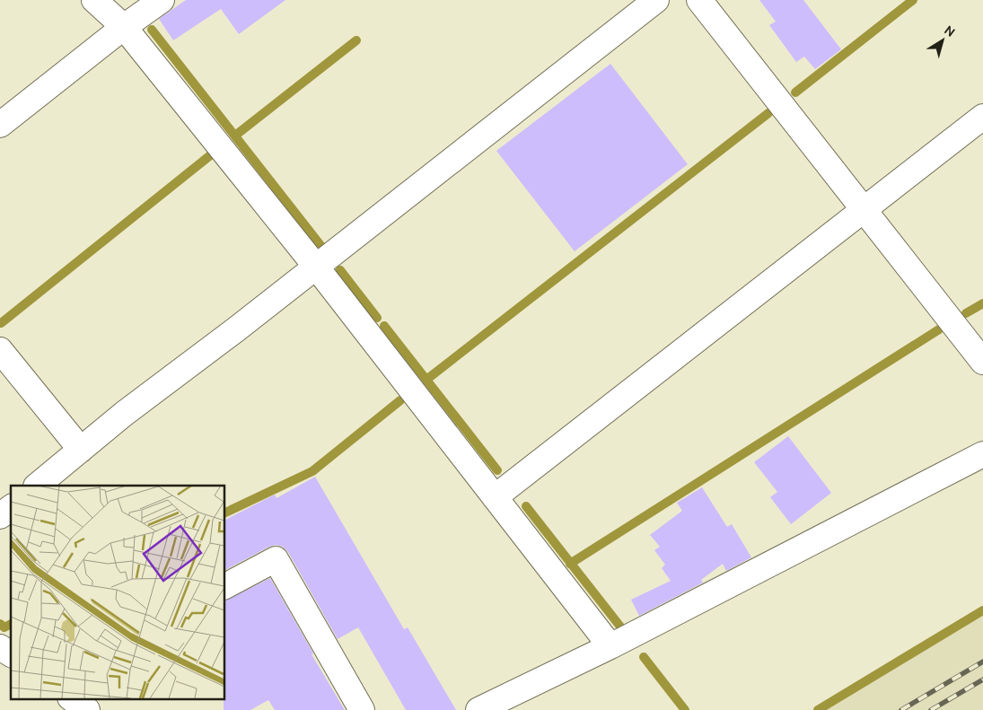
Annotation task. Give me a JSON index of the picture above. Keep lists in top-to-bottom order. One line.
{"north":"top right"}
